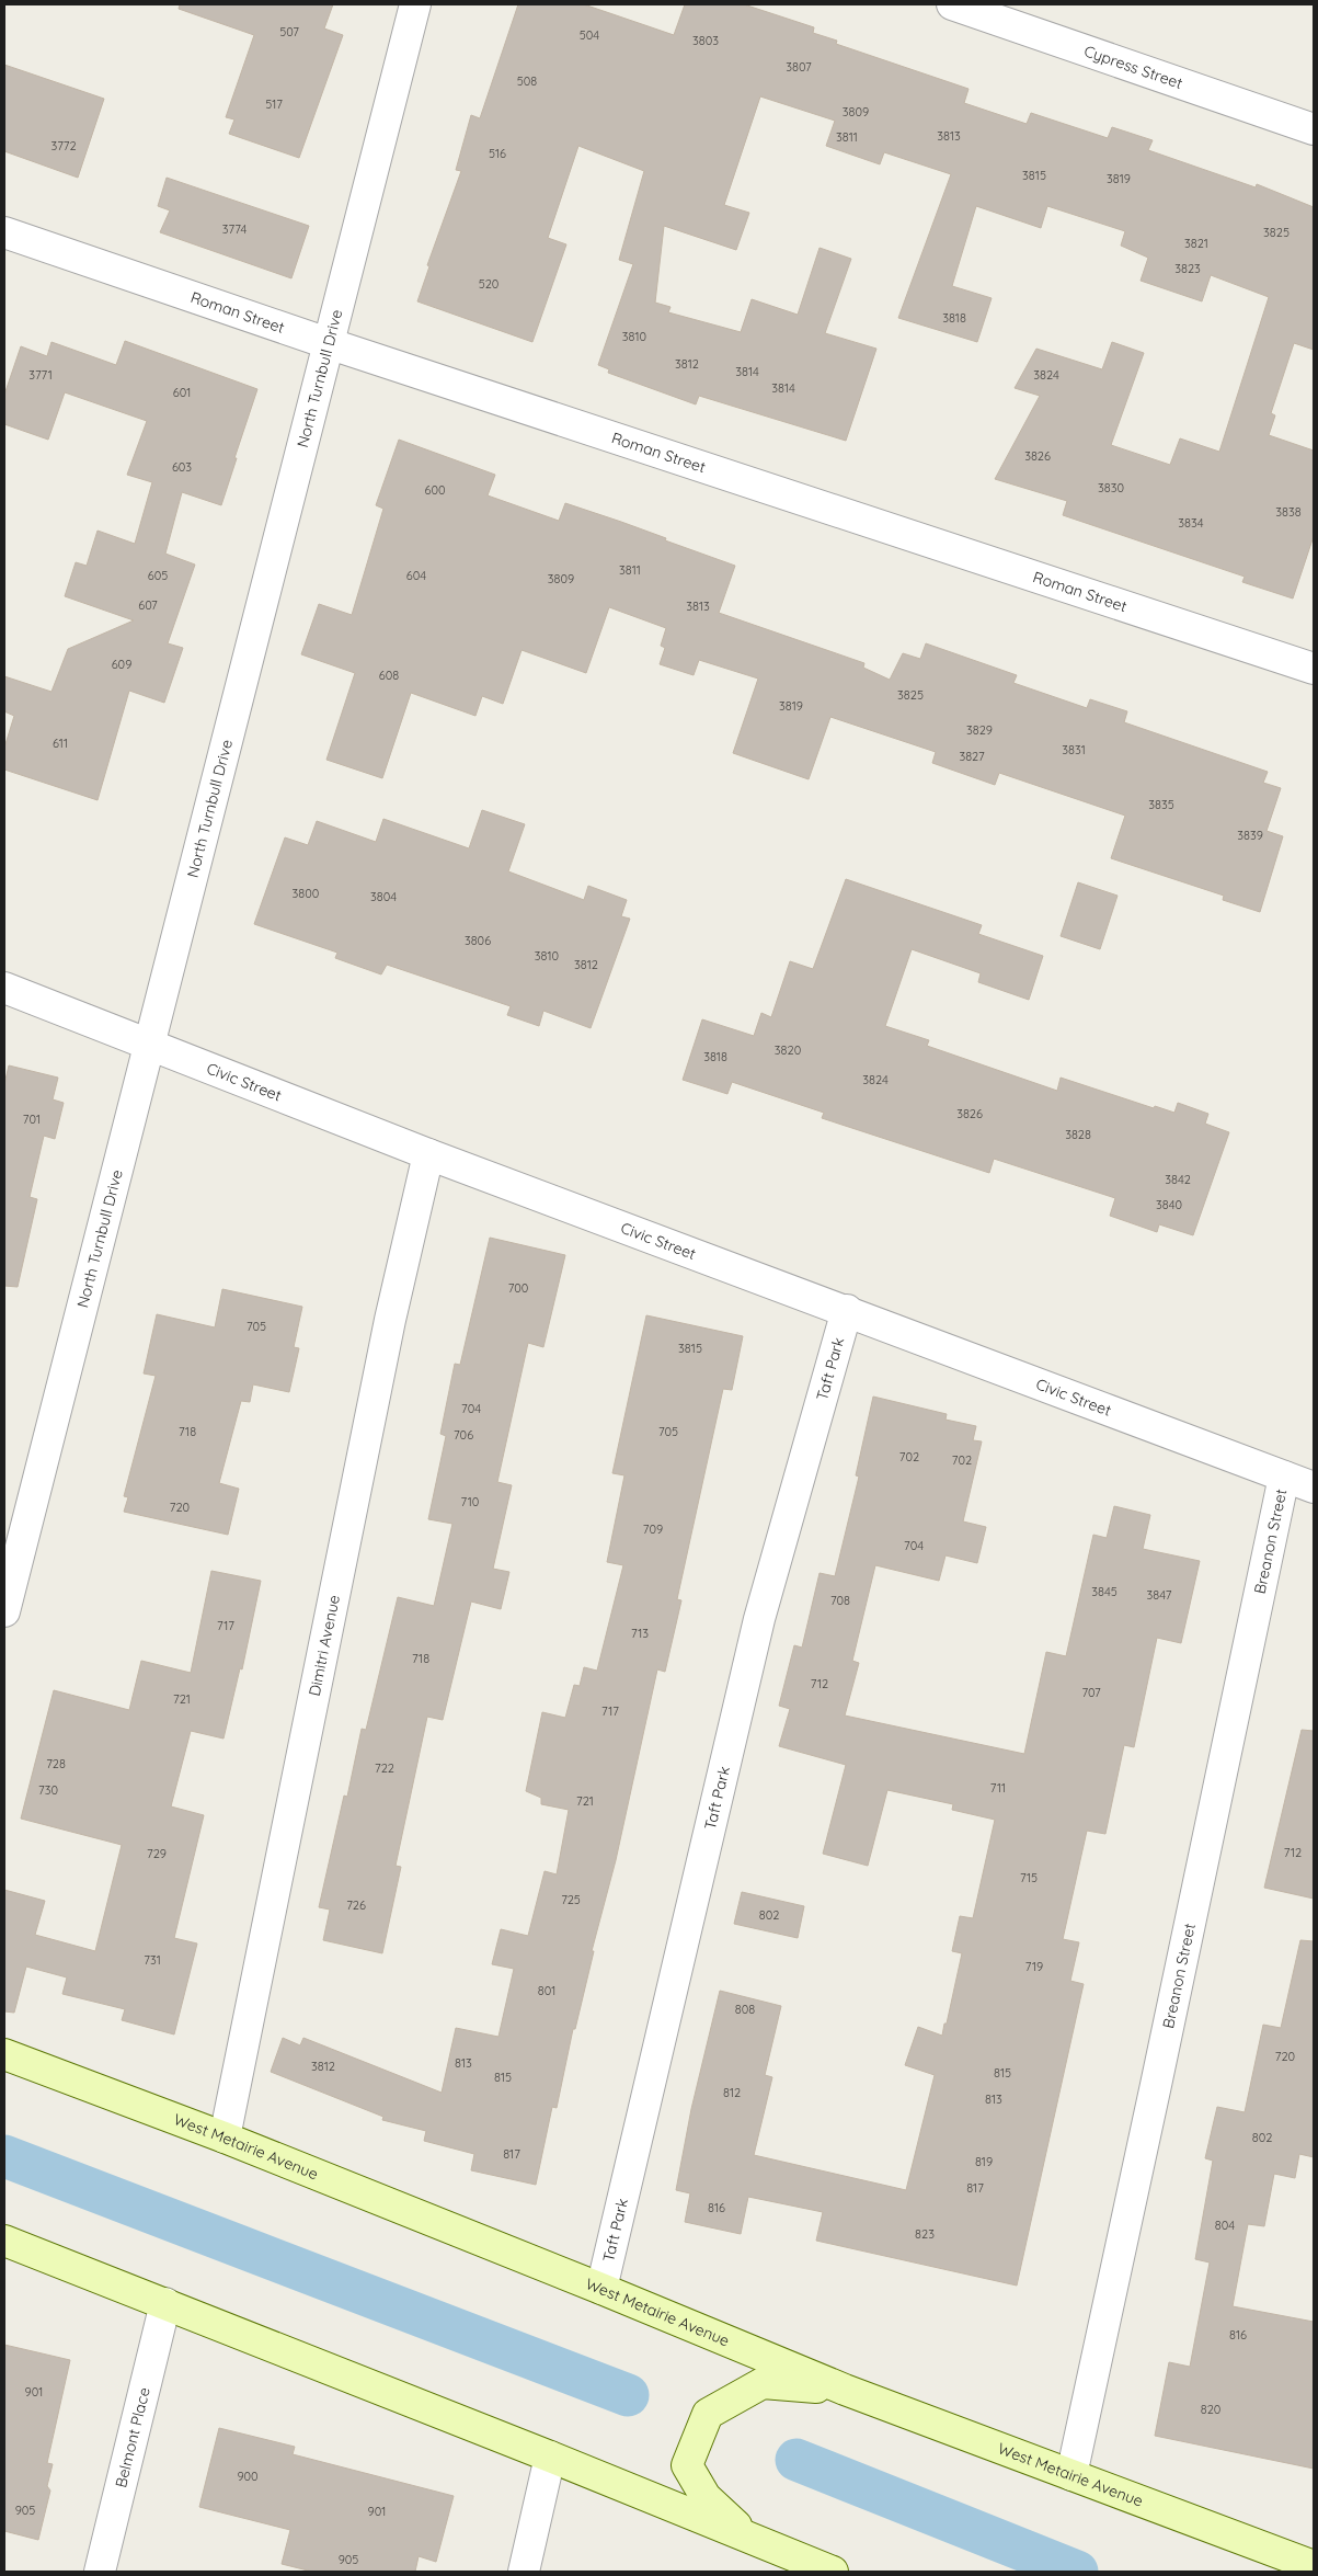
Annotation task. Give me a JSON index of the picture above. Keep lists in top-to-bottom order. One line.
{"streets":{"main road":["West Metairie Avenue"],"street":["Cypress Street","Roman Street","North Turnbull Drive","Civic Street","Taft Park","Breanon Street","Dimitri Avenue","Belmont Place"]},"crossings":[["Roman Street","North Turnbull Drive"],["North Turnbull Drive","Civic Street"],["Civic Street","Taft Park"],["Civic Street","Breanon Street"],["Civic Street","Dimitri Avenue"],["Taft Park","West Metairie Avenue"],["Breanon Street","West Metairie Avenue"],["Dimitri Avenue","West Metairie Avenue"]],"house_numbers":["507","504","3803","3807","508","517","3809","3813","3811","3772","516","3815","3819","3774","3825","3821","3823","520","3818","3810","3812","3814","3771","3824","3814","601","3826","603","3830","600","3838","3834","3811","605","604","3809","607","3813","609","608","3825","3819","3829","611","3831","3827","3835","3839","3800","3804","3806","3810","3812","3820","3818","3824","3826","701","3828","3842","3840","700","705","3815","704","718","705","706","702","702","710","720","709","704","3845","3847","708","717","713","718","712","707","721","717","728","722","711","730","721","712","729","715","725","726","802","731","719","801","808","720","813","3812","815","815","812","813","802","817","819","817","816","804","823","816","901","820","900","905","901","905"]}
